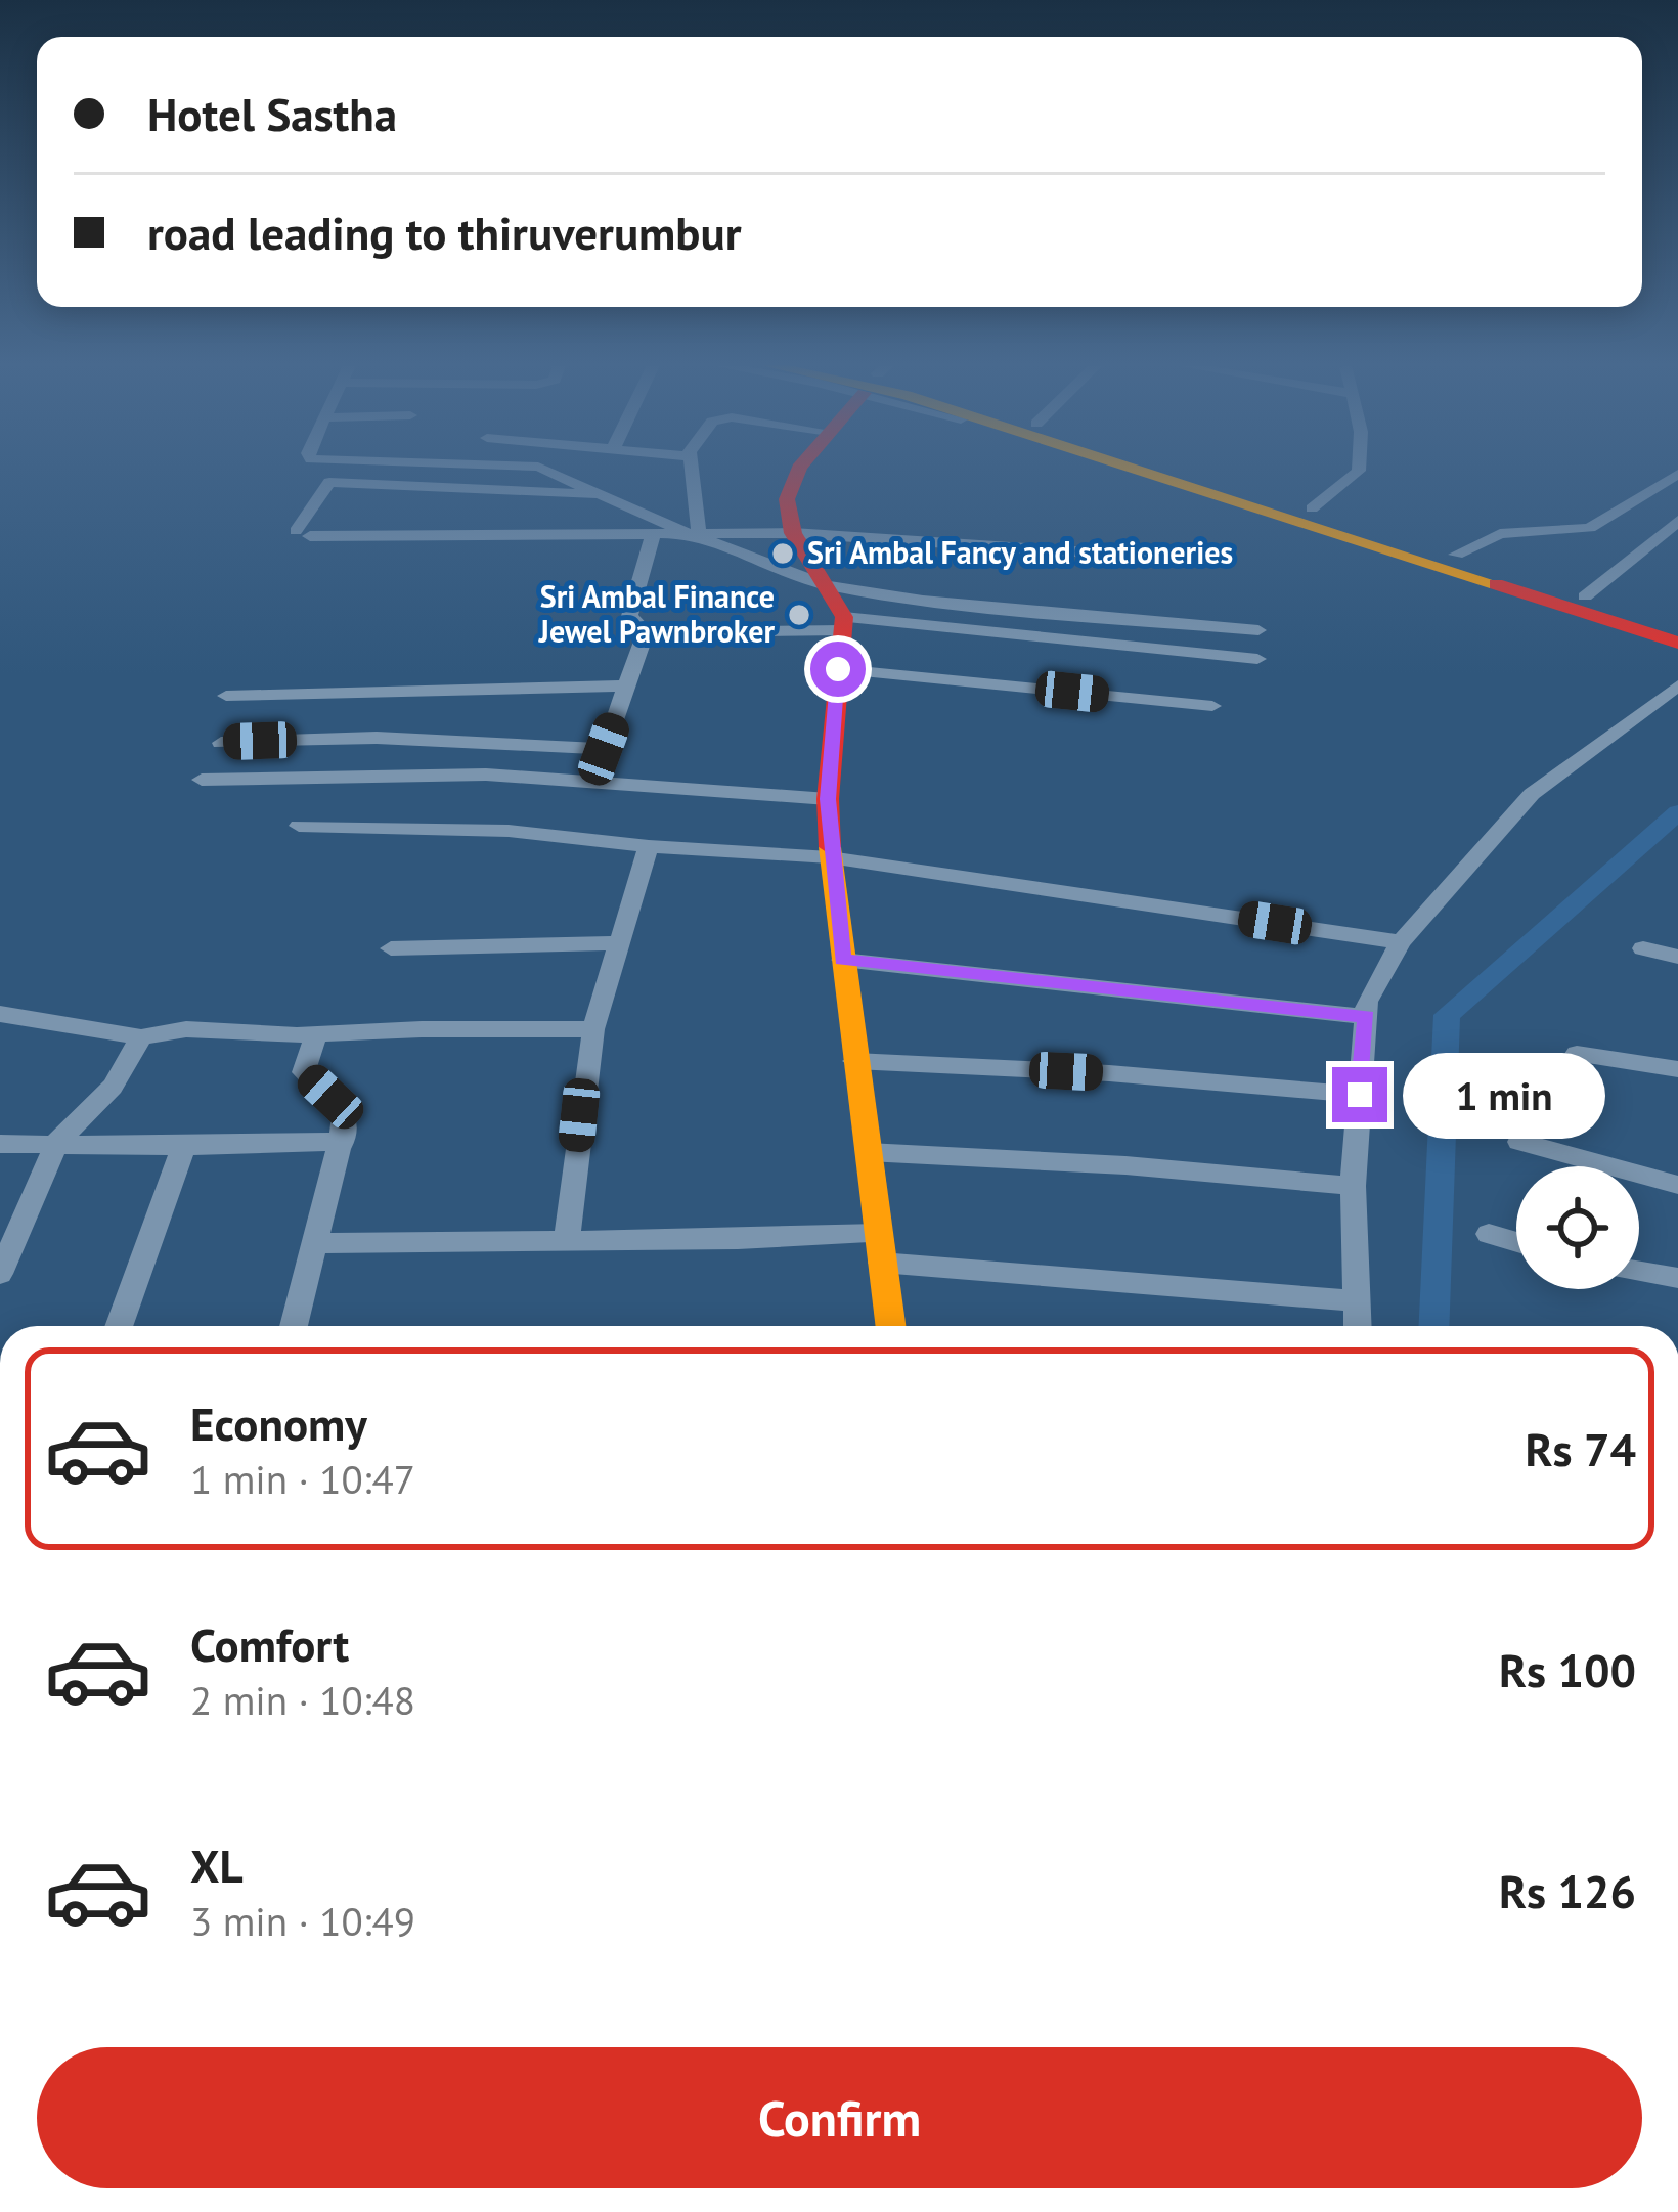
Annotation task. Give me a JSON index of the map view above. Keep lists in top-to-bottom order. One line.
{"places":["Sri Ambal Fancy and stationeries","Sri Ambal Finance Jewel Pawnbroker"],"page":{"banner":["Hotel Sastha","road leading to thiruverumbur"],"bubble":"1 min","list":[{"name":"Economy","note":"1 min · 10:47","value":"Rs 74"},{"name":"Comfort","note":"2 min · 10:48","value":"Rs 100"},{"name":"XL","note":"3 min · 10:49","value":"Rs 126"}],"buttons":"Confirm"}}
